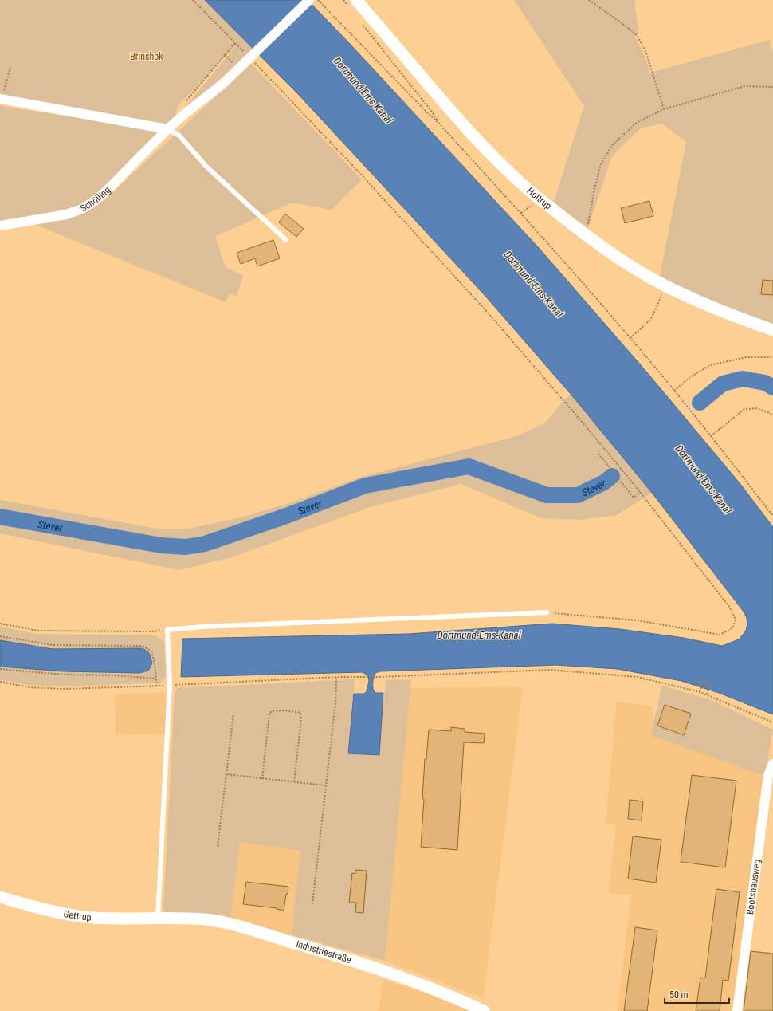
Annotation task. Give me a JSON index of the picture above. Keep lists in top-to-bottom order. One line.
{"streets":{"street":["Schölling","Holtrup","Bootshausweg","Gettrup","Industriestraße"]},"crossings":[["Gettrup","Industriestraße"]],"water":["Dortmund-Ems-Kanal","Stever"],"parks":["Brinshok"],"scale_bar":"50 m"}
